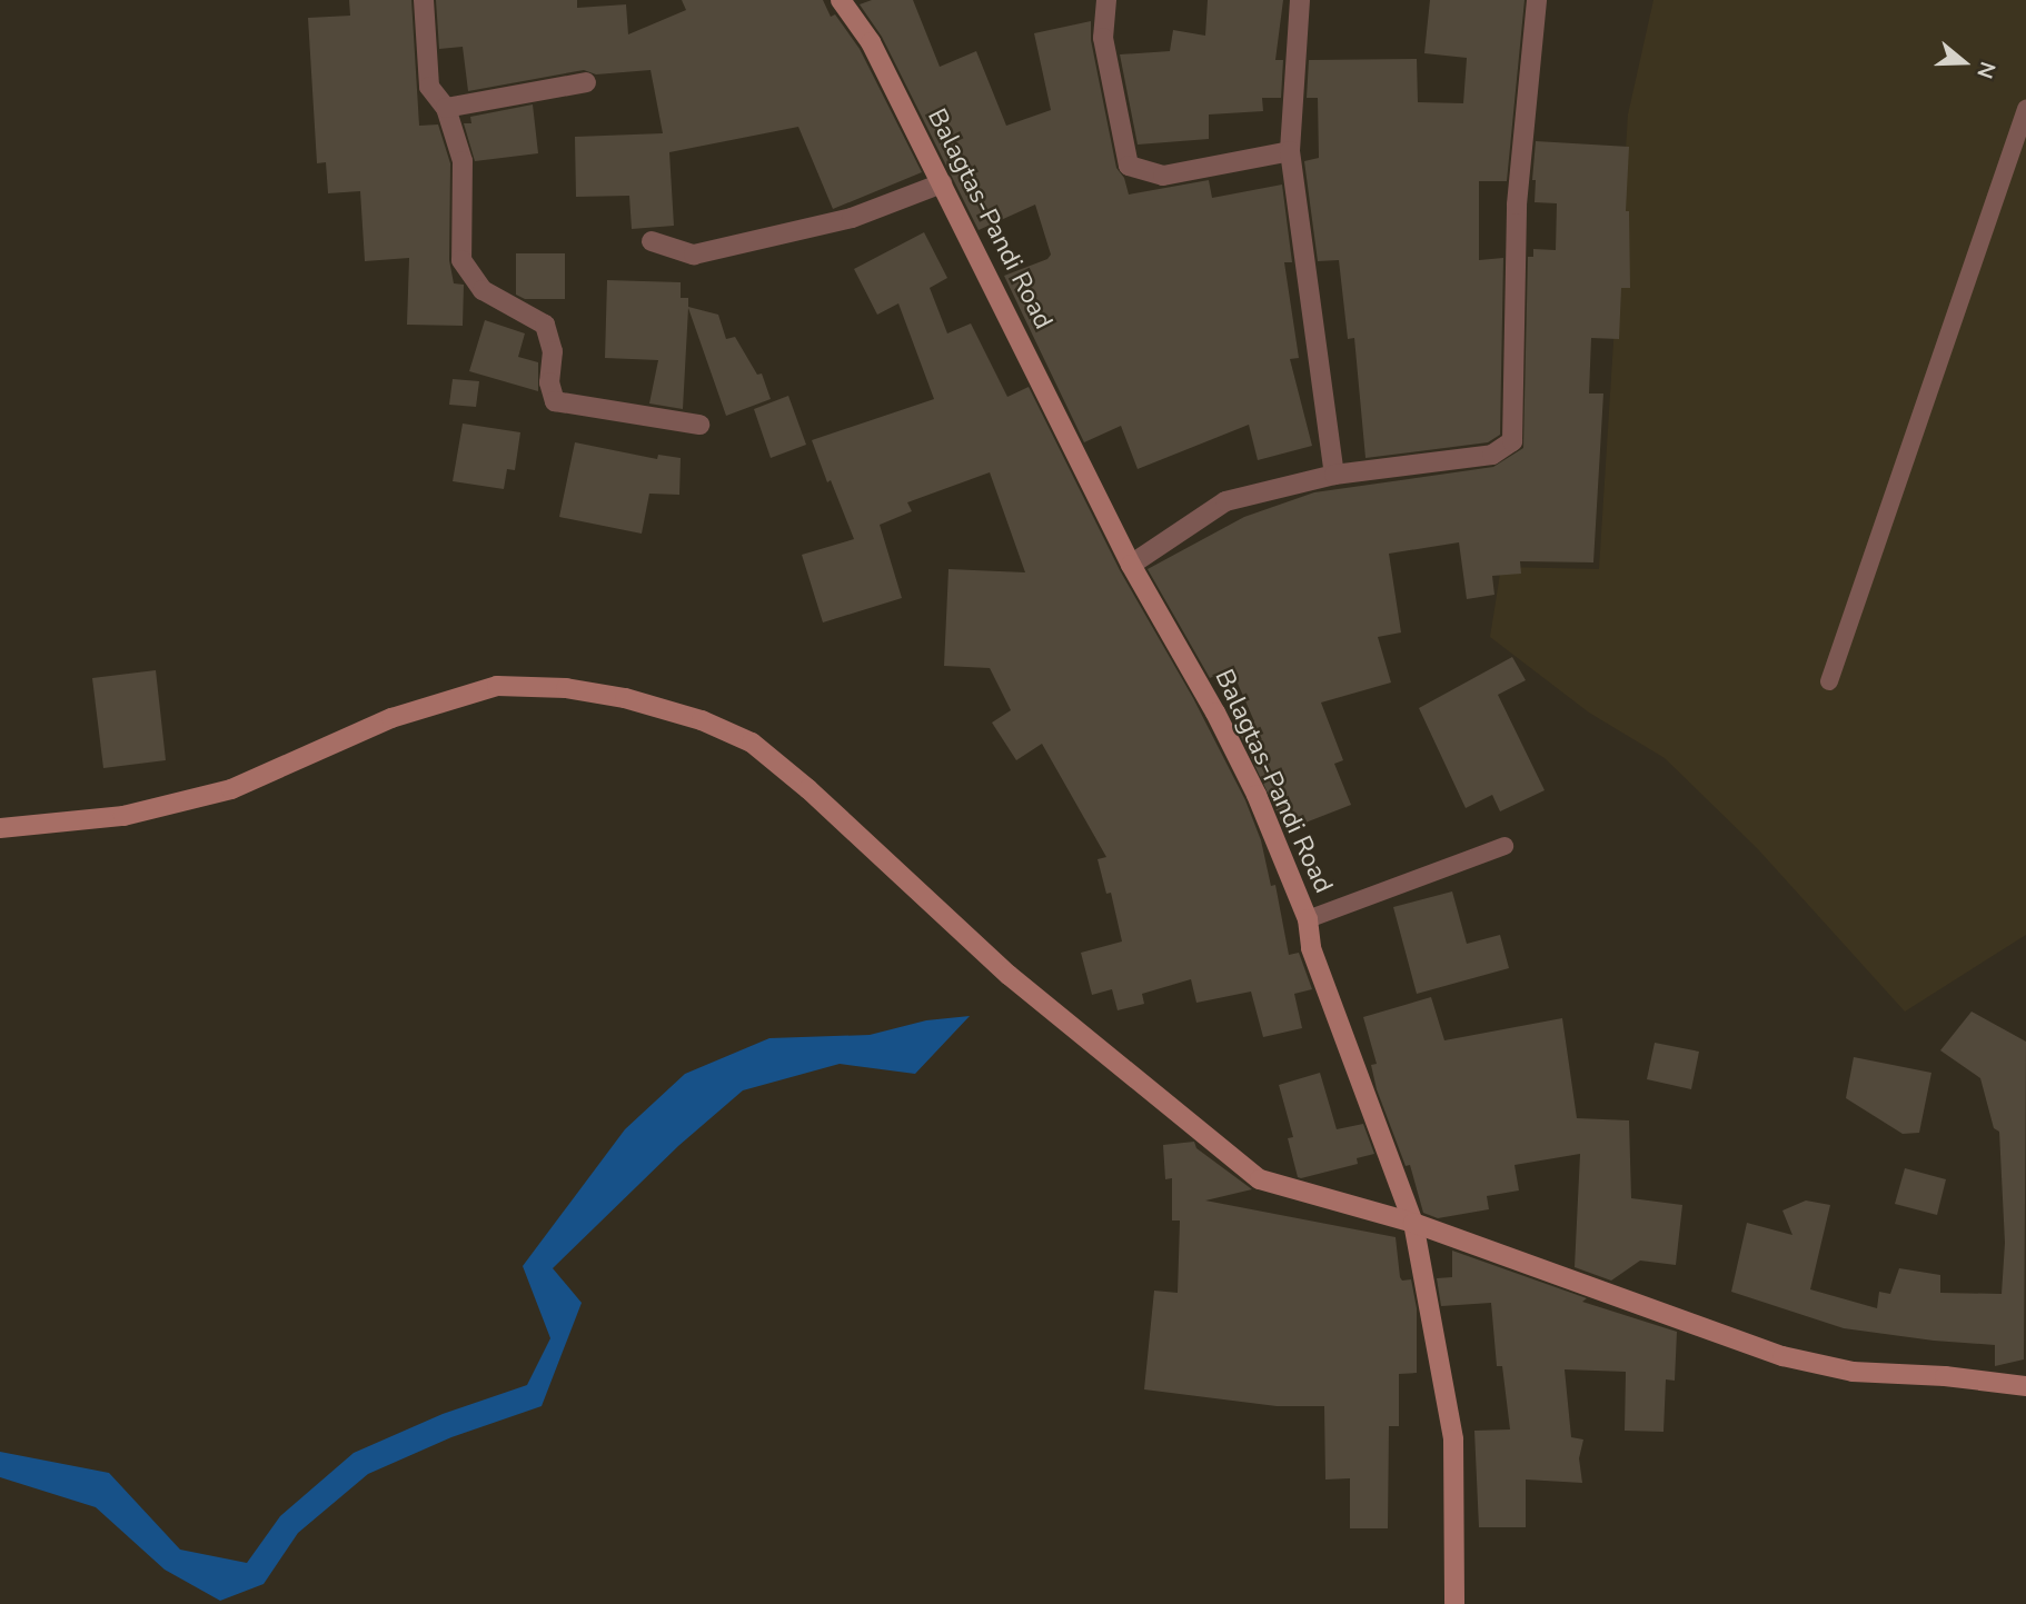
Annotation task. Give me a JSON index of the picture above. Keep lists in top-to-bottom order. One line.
{"streets":{"street":["Balagtas-Pandi Road"]},"north":"right"}
